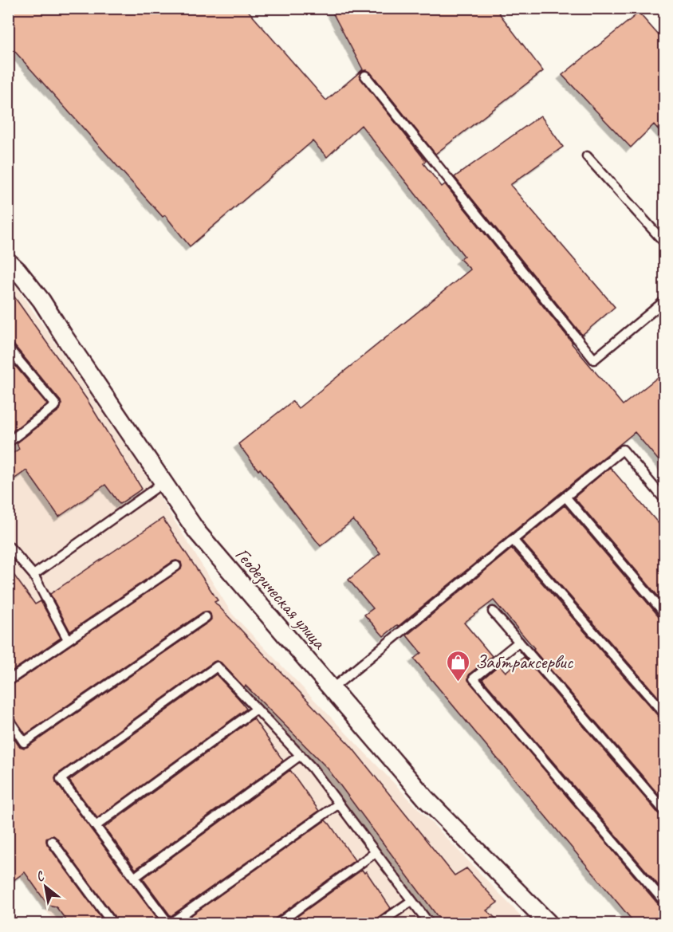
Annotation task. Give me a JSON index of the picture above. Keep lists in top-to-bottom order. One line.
{"streets":{"street":["Геодезическая улица"]},"places":{"shop":["Забтраксервис"]},"north":"top left"}
